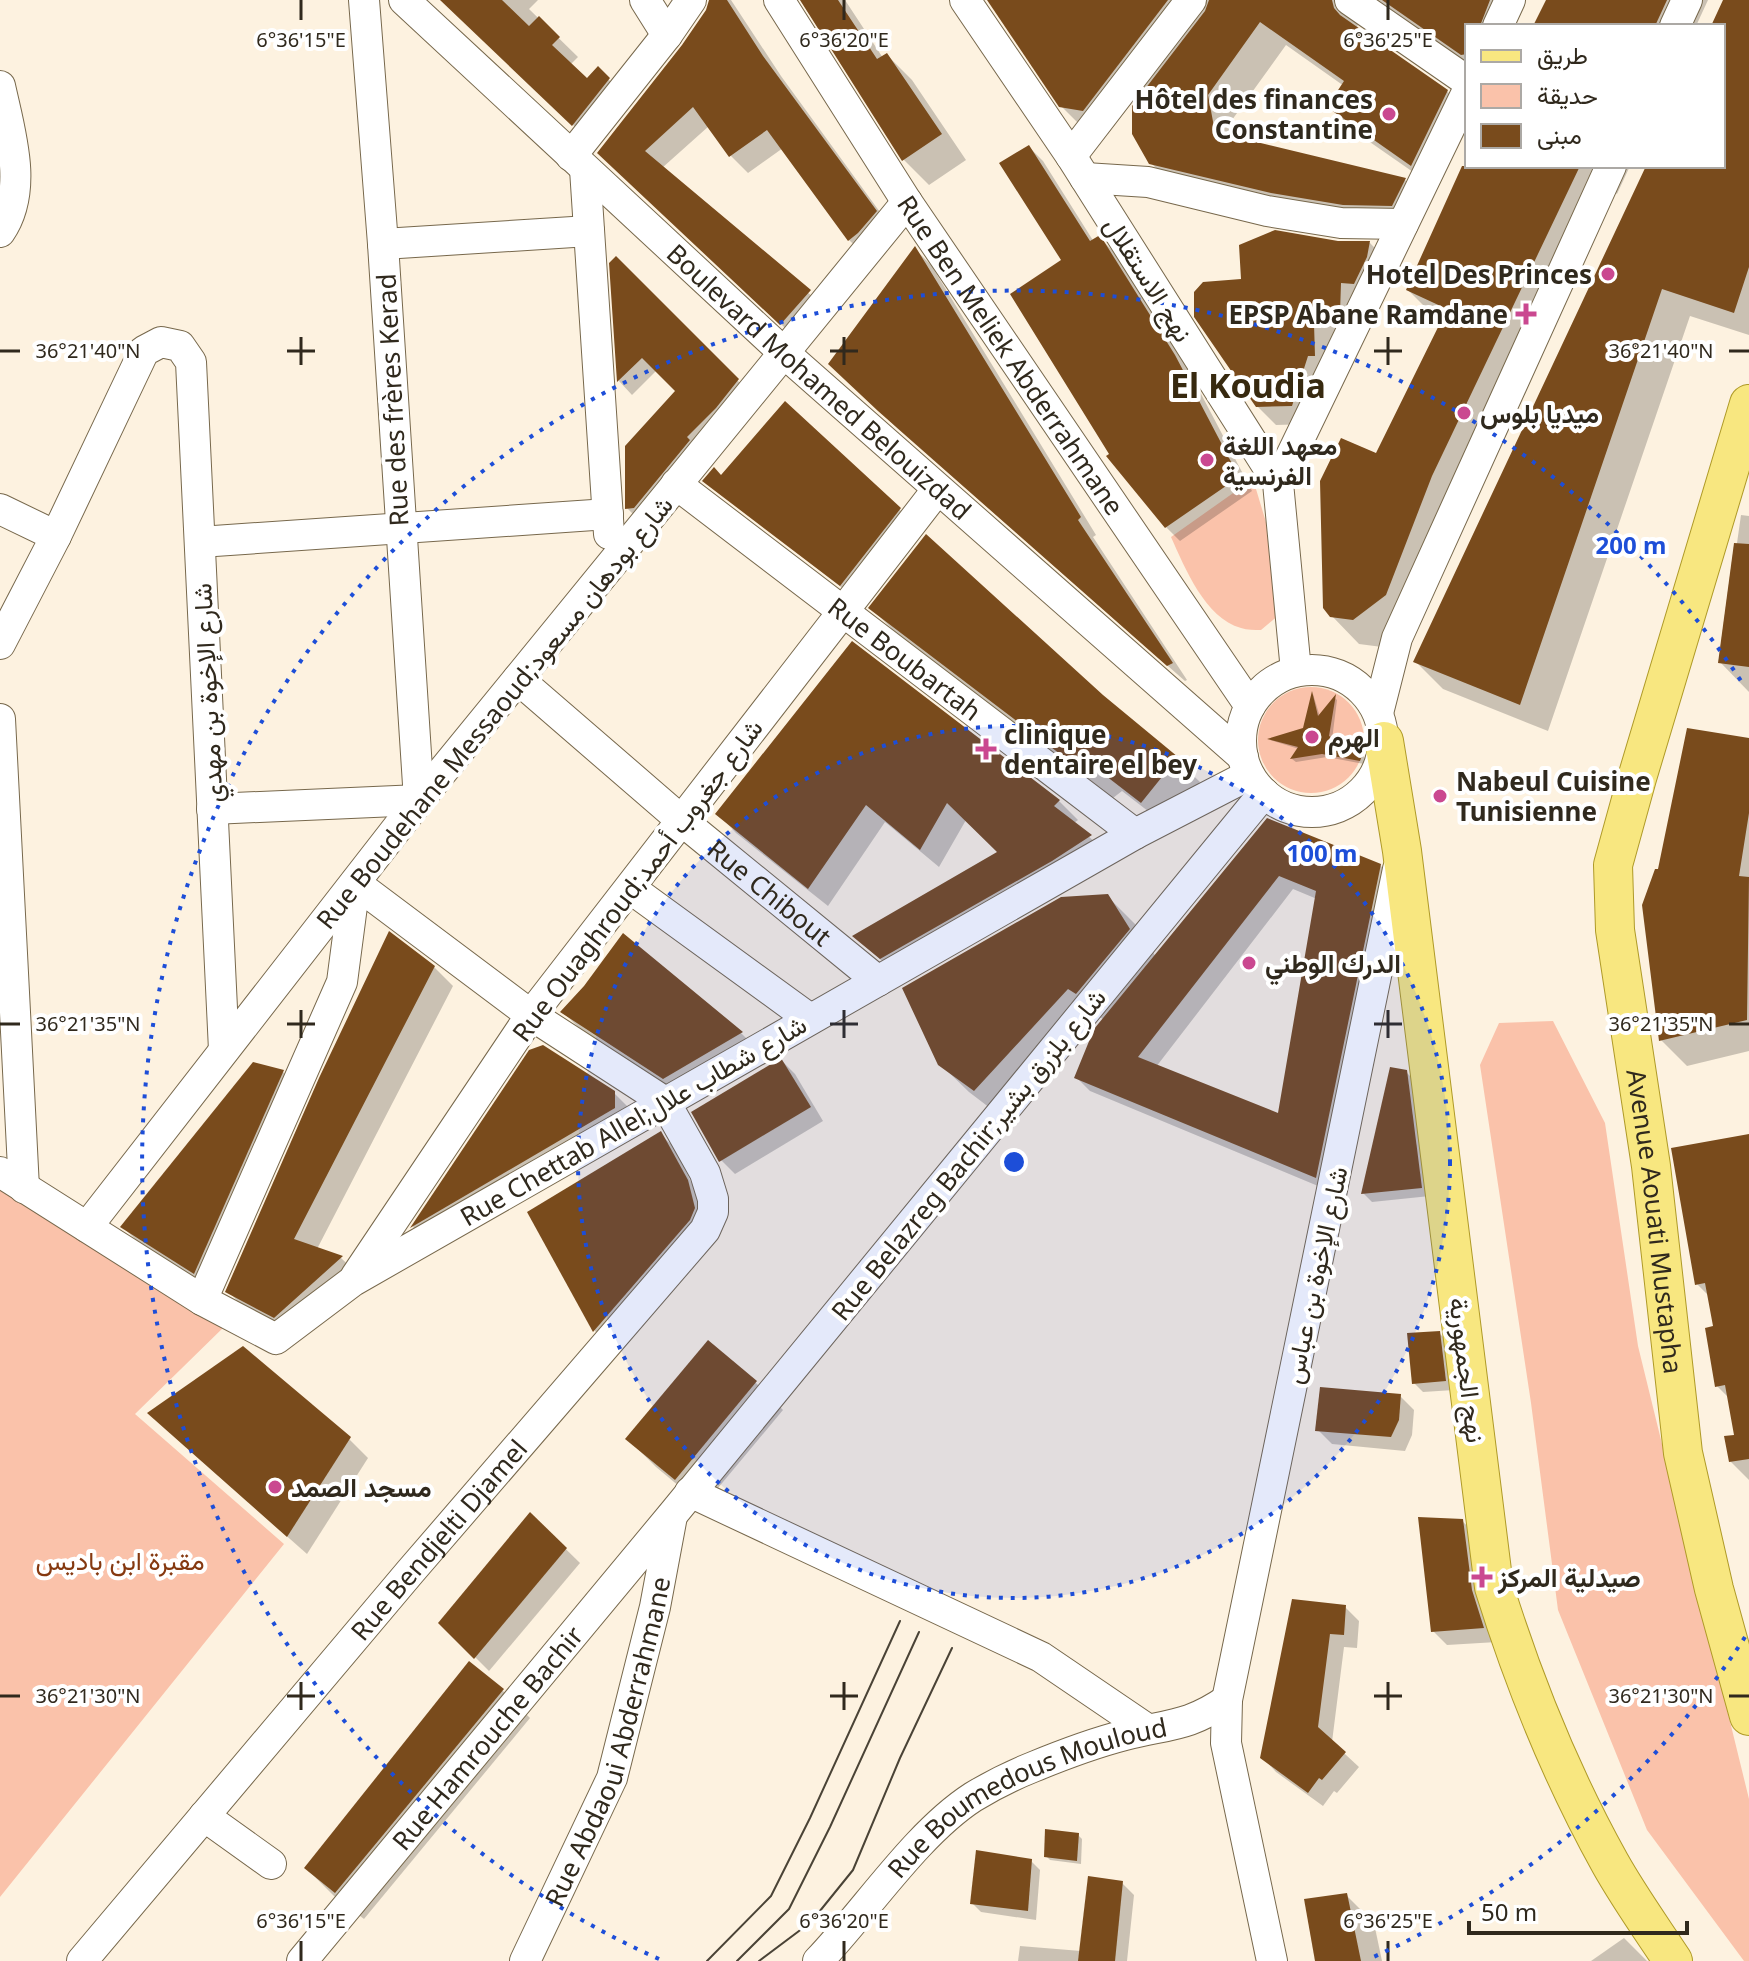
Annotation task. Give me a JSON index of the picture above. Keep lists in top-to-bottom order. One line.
{"streets":{"main road":["Avenue Aouati Mustapha","نهج الجمهورية"],"street":["نهج الاستقلال","Rue Ben Meliek Abderrahmane","Boulevard Mohamed Belouizdad","Rue des frères Kerad","Rue Boubartah","شارع الإخوة بن مهدي","Rue Boudehane Messaoud;شارع بودهان مسعود","Rue Ouaghroud;شارع جغروب أحمد","Rue Chibout","Rue Chettab Allel;شارع شطاب علال","Rue Belazreg Bachir;شارع بلزرق بشير","شارع الإخوة بن عباس","Rue Bendjelti Djamel","Rue Hamrouche Bachir","Rue Abdaoui Abderrahmane","Rue Boumedous Mouloud"]},"crossings":[["نهج الاستقلال","Rue Ben Meliek Abderrahmane"],["نهج الاستقلال","Boulevard Mohamed Belouizdad"],["نهج الاستقلال","Rue Chettab Allel;شارع شطاب علال"],["نهج الاستقلال","Rue Belazreg Bachir;شارع بلزرق بشير"],["نهج الاستقلال","نهج الجمهورية"],["Rue Ben Meliek Abderrahmane","Boulevard Mohamed Belouizdad"],["Rue Ben Meliek Abderrahmane","Rue Boudehane Messaoud;شارع بودهان مسعود"],["Rue Ben Meliek Abderrahmane","Rue Chettab Allel;شارع شطاب علال"],["Rue Ben Meliek Abderrahmane","Rue Belazreg Bachir;شارع بلزرق بشير"],["Rue Ben Meliek Abderrahmane","نهج الجمهورية"],["Boulevard Mohamed Belouizdad","Rue Boudehane Messaoud;شارع بودهان مسعود"],["Boulevard Mohamed Belouizdad","Rue Ouaghroud;شارع جغروب أحمد"],["Boulevard Mohamed Belouizdad","Rue Chettab Allel;شارع شطاب علال"],["Boulevard Mohamed Belouizdad","Rue Belazreg Bachir;شارع بلزرق بشير"],["Boulevard Mohamed Belouizdad","نهج الجمهورية"],["Rue des frères Kerad","Rue Boudehane Messaoud;شارع بودهان مسعود"],["Rue Boubartah","Rue Boudehane Messaoud;شارع بودهان مسعود"],["Rue Boubartah","Rue Ouaghroud;شارع جغروب أحمد"],["Rue Boubartah","Rue Chettab Allel;شارع شطاب علال"],["شارع الإخوة بن مهدي","Rue Boudehane Messaoud;شارع بودهان مسعود"],["Rue Boudehane Messaoud;شارع بودهان مسعود","Rue Chibout"],["Rue Ouaghroud;شارع جغروب أحمد","Rue Chibout"],["Rue Ouaghroud;شارع جغروب أحمد","Rue Chettab Allel;شارع شطاب علال"],["Rue Chibout","Rue Chettab Allel;شارع شطاب علال"],["Rue Chettab Allel;شارع شطاب علال","Rue Belazreg Bachir;شارع بلزرق بشير"],["Rue Chettab Allel;شارع شطاب علال","نهج الجمهورية"],["Rue Chettab Allel;شارع شطاب علال","Rue Bendjelti Djamel"],["Rue Belazreg Bachir;شارع بلزرق بشير","نهج الجمهورية"],["Rue Belazreg Bachir;شارع بلزرق بشير","Rue Hamrouche Bachir"],["Rue Belazreg Bachir;شارع بلزرق بشير","Rue Abdaoui Abderrahmane"],["شارع الإخوة بن عباس","نهج الجمهورية"],["شارع الإخوة بن عباس","Rue Boumedous Mouloud"],["Rue Hamrouche Bachir","Rue Abdaoui Abderrahmane"]],"districts":["El Koudia"],"parks":["مقبرة ابن باديس"],"places":{"other":["Hôtel des finances Constantine","Hotel Des Princes","ميديا بلوس","معهد اللغة الفرنسية","الهرم","Nabeul Cuisine Tunisienne","الدرك الوطني","مسجد الصمد"],"health":["EPSP Abane Ramdane","clinique dentaire el bey","صيدلية المركز"]},"legend":["طريق","حديقة","مبنى"],"scale_bar":"50 m","coordinates":["6°36'15\"E","6°36'20\"E","6°36'25\"E","36°21'40\"N","36°21'35\"N","36°21'30\"N"],"rings":["200 m","100 m"]}
